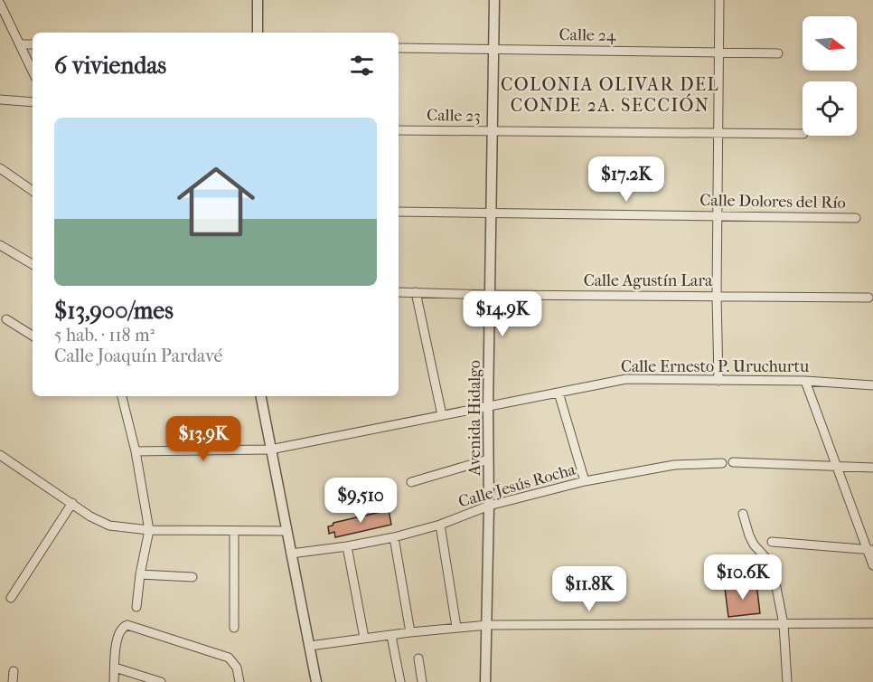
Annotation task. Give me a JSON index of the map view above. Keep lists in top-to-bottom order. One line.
{"streets":{"street":["Calle 24","Calle 23","Calle Dolores del Río","Calle Agustín Lara","Calle Ernesto P. Uruchurtu","Avenida Hidalgo","Calle Jesús Rocha"]},"crossings":[["Calle 24","Avenida Hidalgo"],["Calle 23","Avenida Hidalgo"],["Calle Dolores del Río","Avenida Hidalgo"],["Calle Agustín Lara","Avenida Hidalgo"],["Calle Ernesto P. Uruchurtu","Avenida Hidalgo"],["Avenida Hidalgo","Calle Jesús Rocha"]],"districts":["COLONIA OLIVAR DEL CONDE 2A. SECCIÓN"],"north":"right","page":{"heading":"6 viviendas","list":[{"name":"$13,900/mes","note":"5 hab. · 118 m² · Calle Joaquín Pardavé"}],"price":["$17.2K","$14.9K","$13.9K","$9,510","$10.6K","$11.8K"]}}
